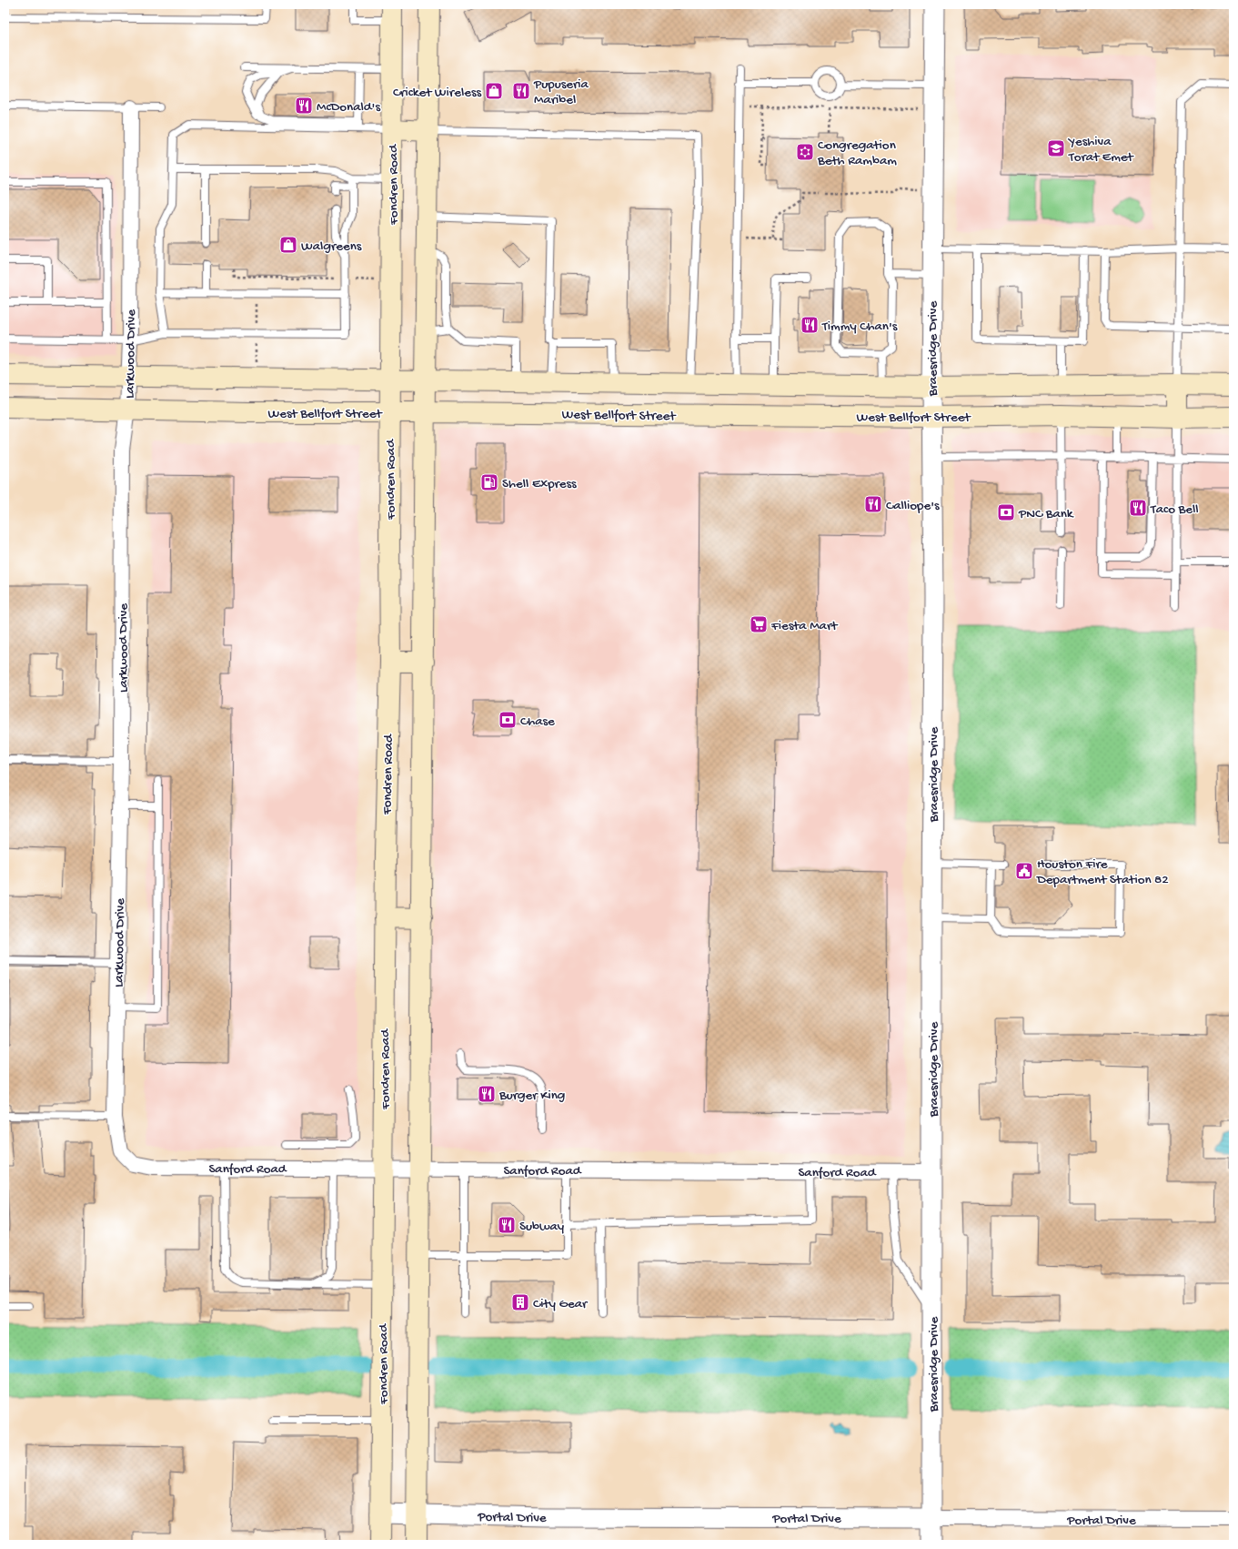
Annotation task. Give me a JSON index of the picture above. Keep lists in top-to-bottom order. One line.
{"streets":{"main road":["Fondren Road","West Bellfort Street"],"street":["Braesridge Drive","Larkwood Drive","Sanford Road","Portal Drive"]},"crossings":[["Fondren Road","West Bellfort Street"],["Fondren Road","Sanford Road"],["Fondren Road","Portal Drive"],["Braesridge Drive","West Bellfort Street"],["Braesridge Drive","Sanford Road"],["Braesridge Drive","Portal Drive"],["Larkwood Drive","West Bellfort Street"],["Larkwood Drive","Sanford Road"]],"places":{"shop":["Cricket Wireless","Walgreens"],"restaurant":["Pupuseria Maribel","McDonald's","Timmy Chan's","Calliope's","Taco Bell","Burger King","Subway"],"school or university":["Yeshiva Torat Emet"],"synagogue":["Congregation Beth Rambam"],"fuel station":["Shell Express"],"bank":["PNC Bank","Chase"],"supermarket":["Fiesta Mart"],"public building":["Houston Fire Department Station 82"],"building":["City Gear"]}}
